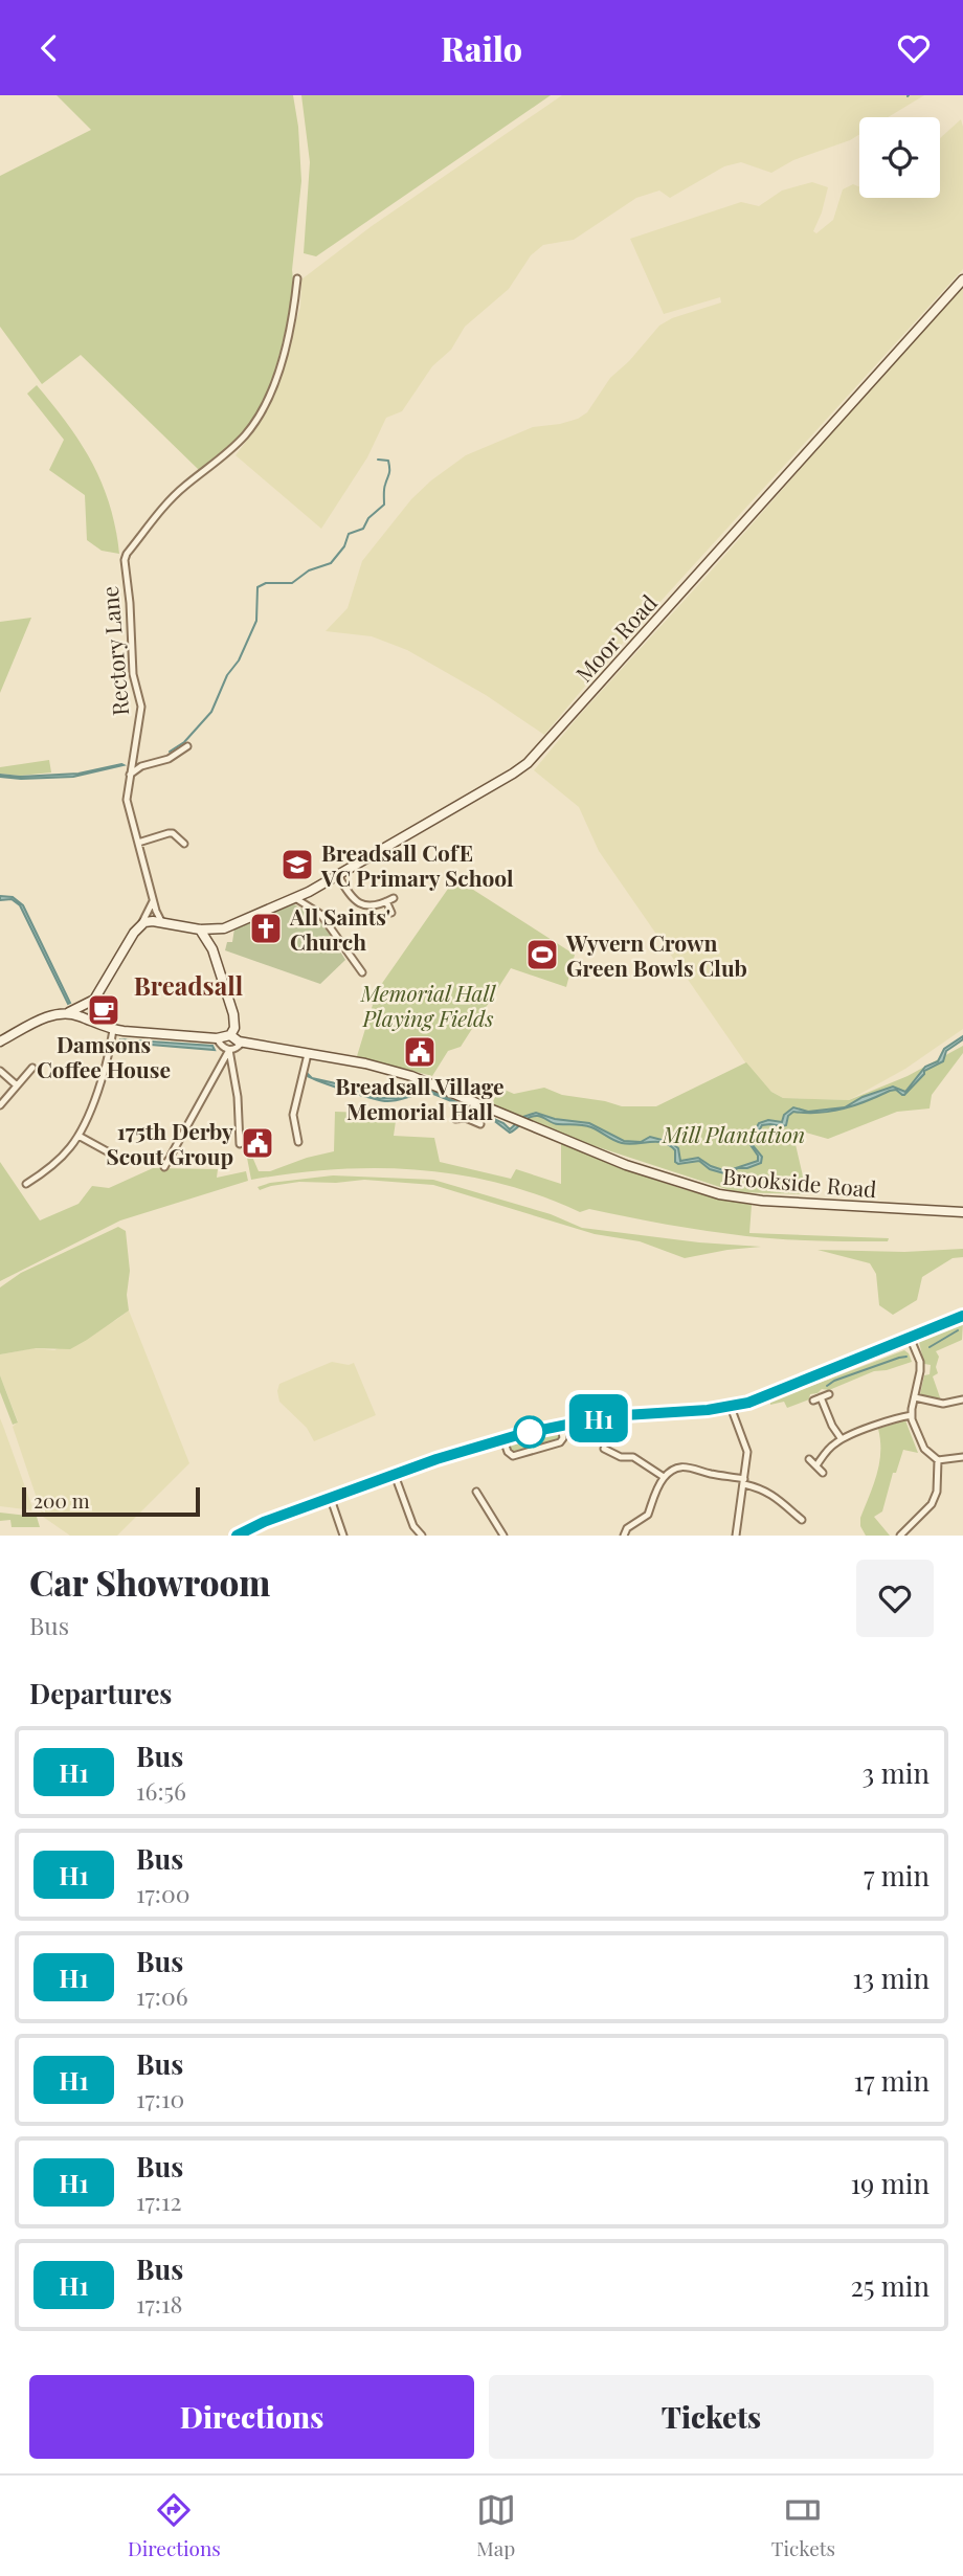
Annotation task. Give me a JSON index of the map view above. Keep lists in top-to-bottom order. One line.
{"streets":{"street":["Moor Road","Rectory Lane","Brookside Road"]},"crossings":[["Moor Road","Rectory Lane"]],"districts":["Breadsall"],"parks":["Memorial Hall Playing Fields","Mill Plantation"],"places":{"school or university":["Breadsall CofE VC Primary School"],"church":["All Saints' Church"],"sports":["Wyvern Crown Green Bowls Club"],"cafe":["Damsons Coffee House"],"public building":["Breadsall Village Memorial Hall","175th Derby Scout Group"]},"lines":["bus line H1"],"scale_bar":"200 m","page":{"header":"Railo","on_map":"H1","scale":"200 m","heading":[["Car Showroom","Bus"],"Departures"],"list":[{"mark":"H1","name":"Bus","note":"16:56","value":"3 min"},{"mark":"H1","name":"Bus","note":"17:00","value":"7 min"},{"mark":"H1","name":"Bus","note":"17:06","value":"13 min"},{"mark":"H1","name":"Bus","note":"17:10","value":"17 min"},{"mark":"H1","name":"Bus","note":"17:12","value":"19 min"},{"mark":"H1","name":"Bus","note":"17:18","value":"25 min"}],"buttons":["Directions","Tickets"],"tabs":["Directions","Map","Tickets"]}}
